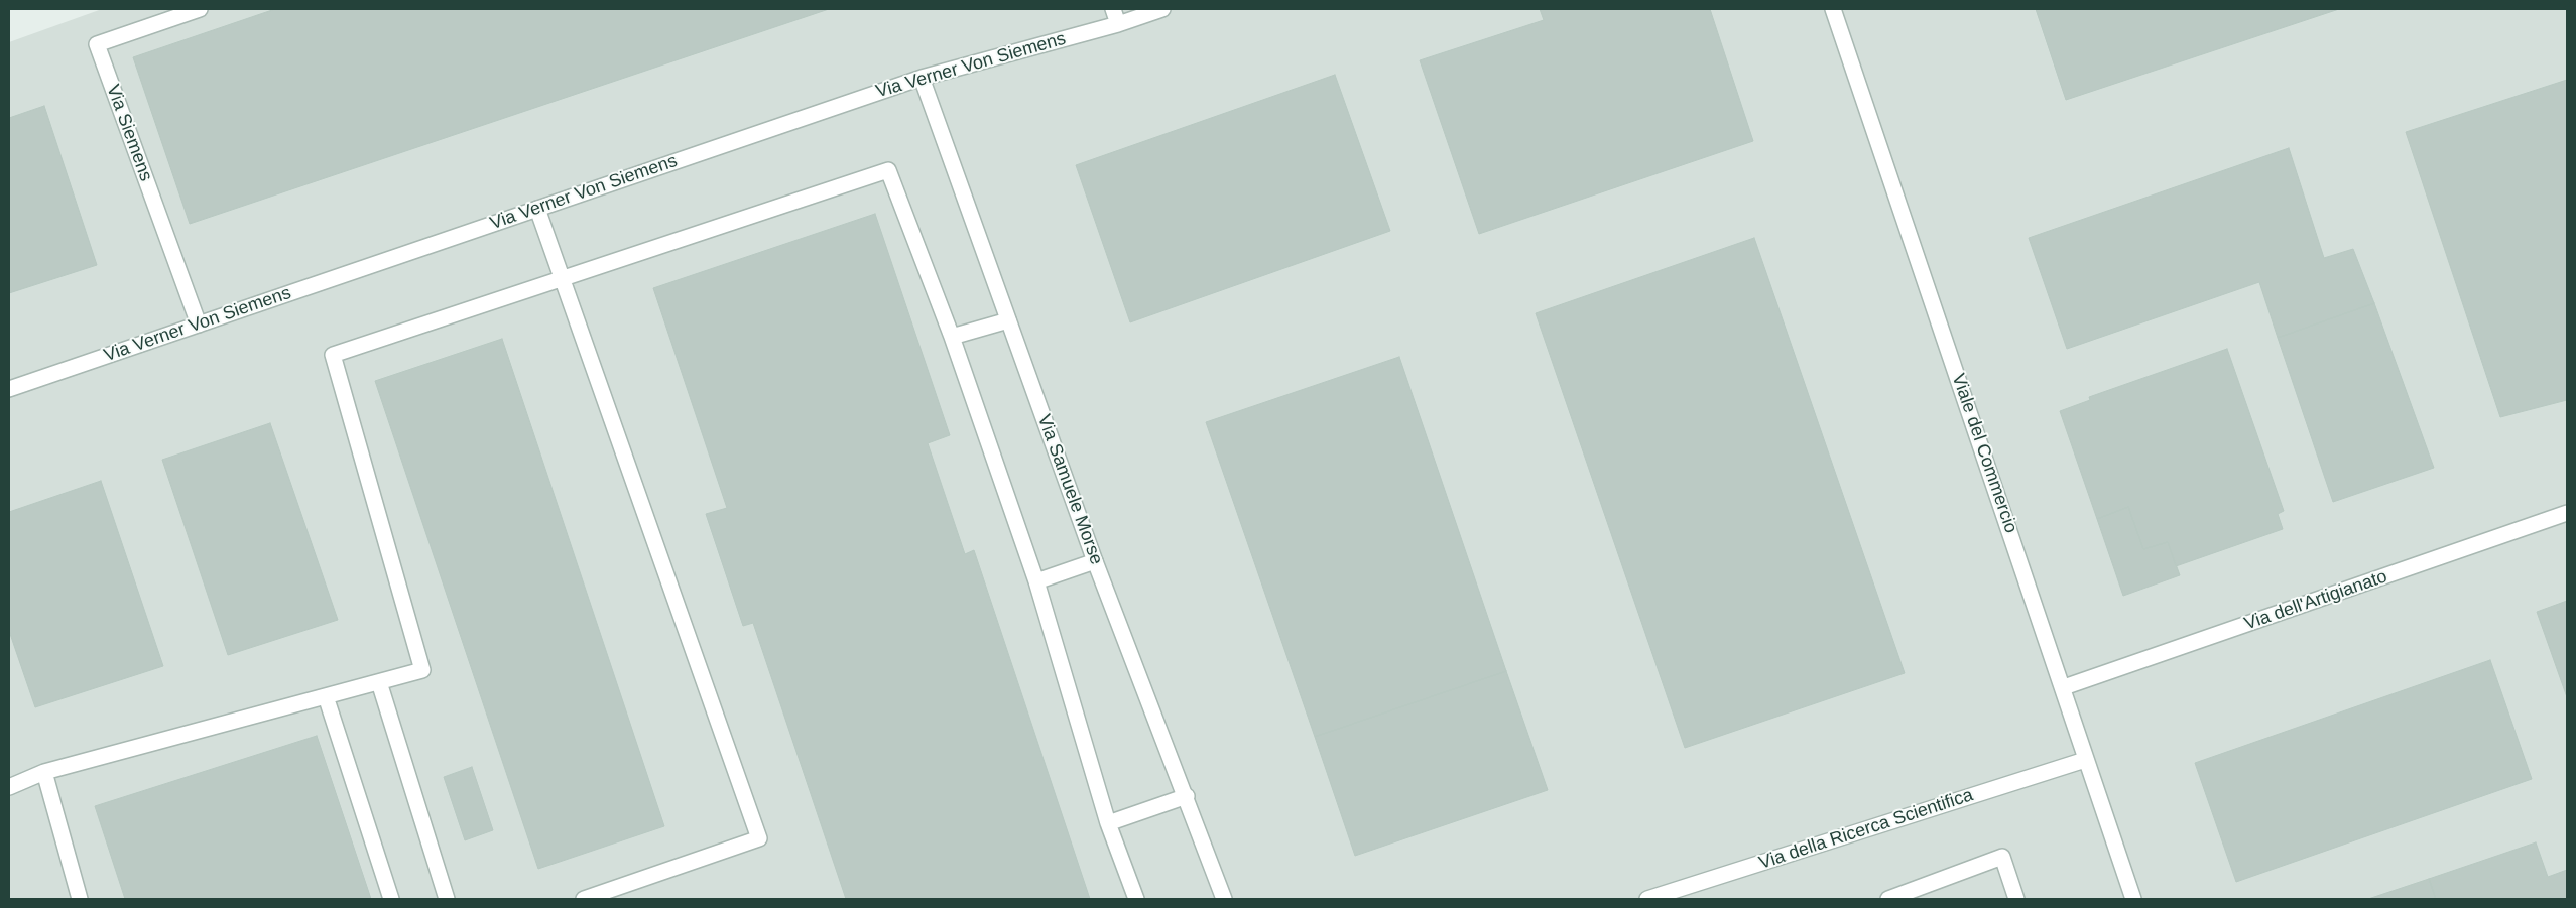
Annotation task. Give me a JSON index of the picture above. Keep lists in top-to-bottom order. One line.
{"streets":{"street":["Via Verner Von Siemens","Via Siemens","Viale del Commercio","Via Samuele Morse","Via dell'Artigianato","Via della Ricerca Scientifica"]},"crossings":[["Via Verner Von Siemens","Via Siemens"],["Via Verner Von Siemens","Via Samuele Morse"],["Viale del Commercio","Via dell'Artigianato"],["Viale del Commercio","Via della Ricerca Scientifica"]]}
